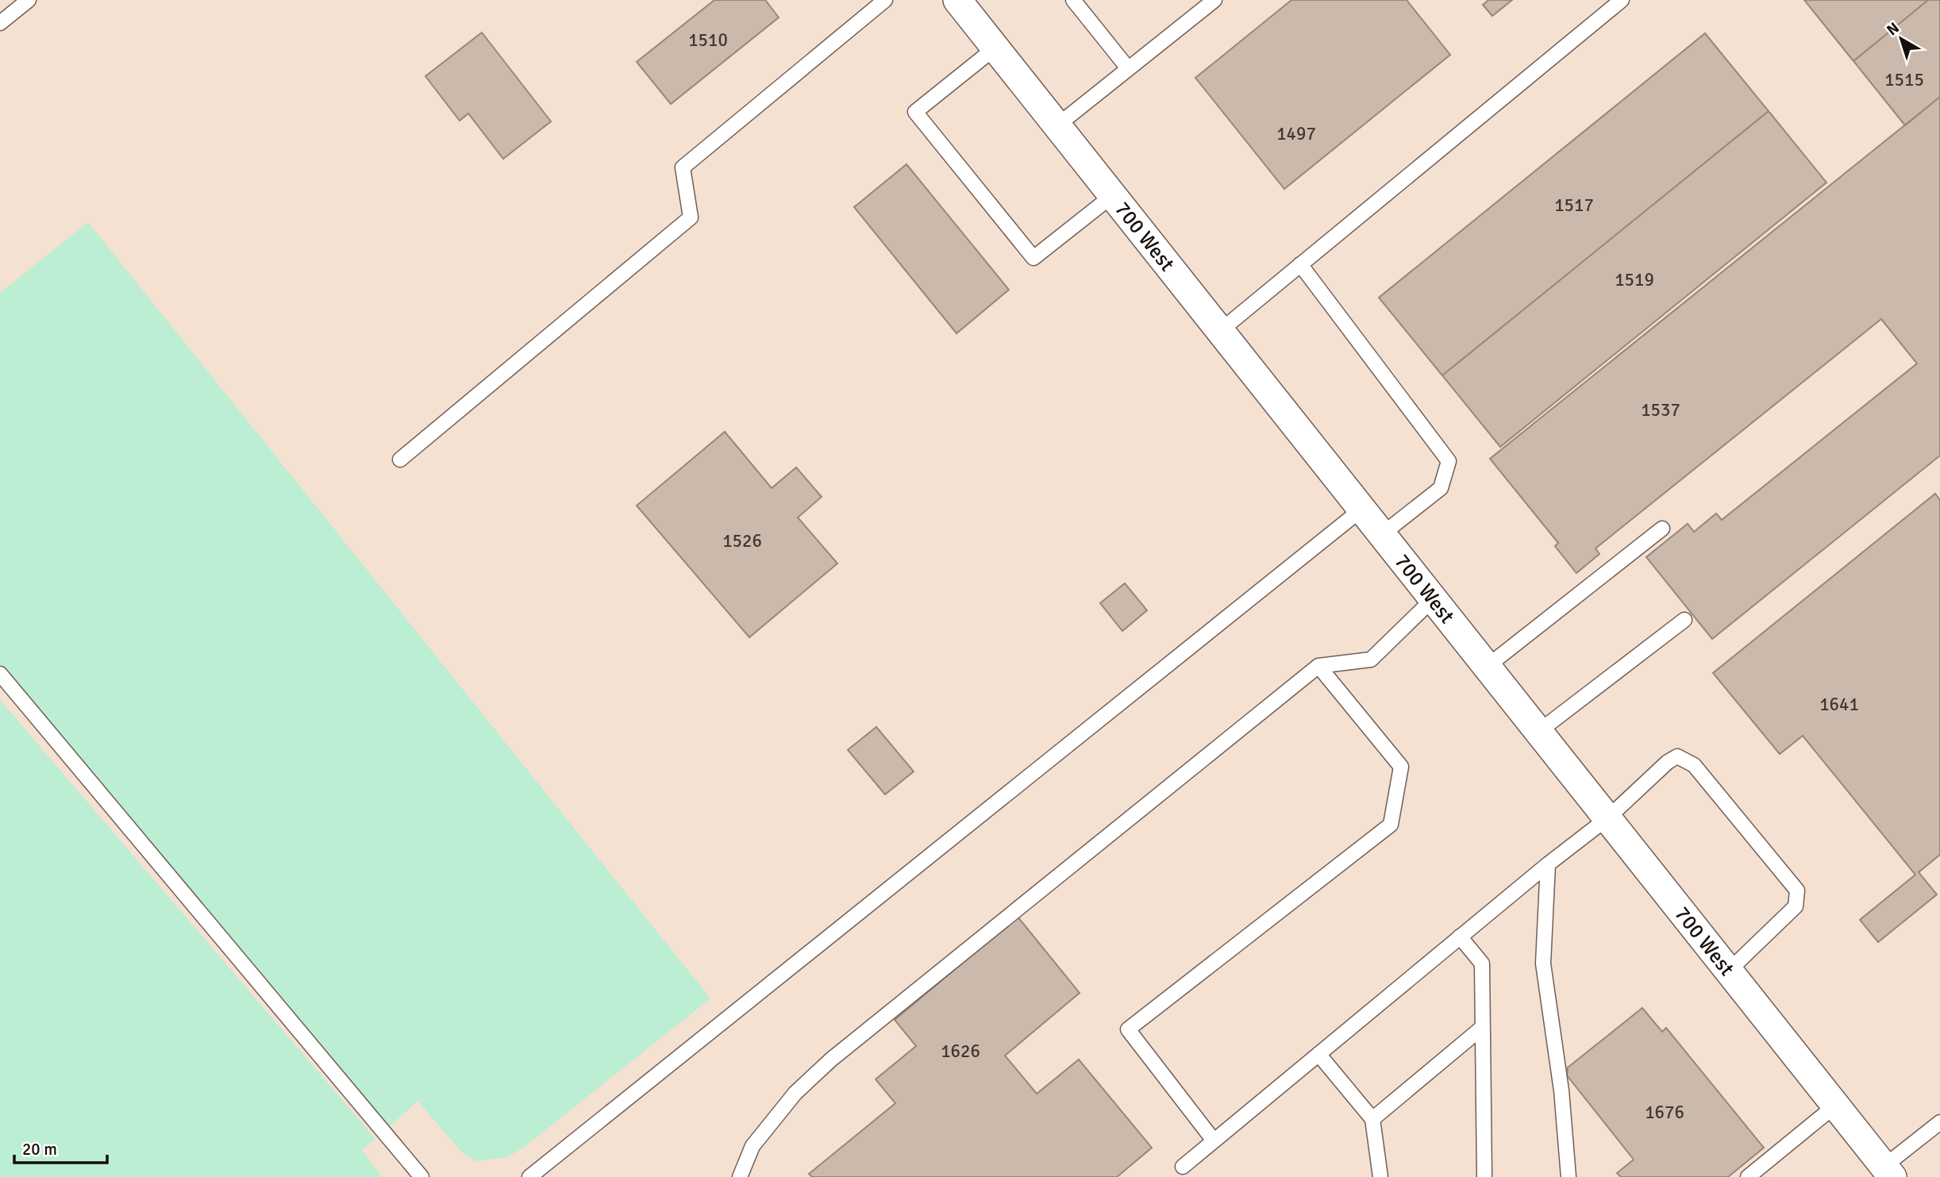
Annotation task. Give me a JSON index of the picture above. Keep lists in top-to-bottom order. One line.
{"streets":{"street":["700 West"]},"house_numbers":["1510","1515","1497","1517","1519","1537","1526","1641","1626","1676"],"scale_bar":"20 m","north":"top left"}
